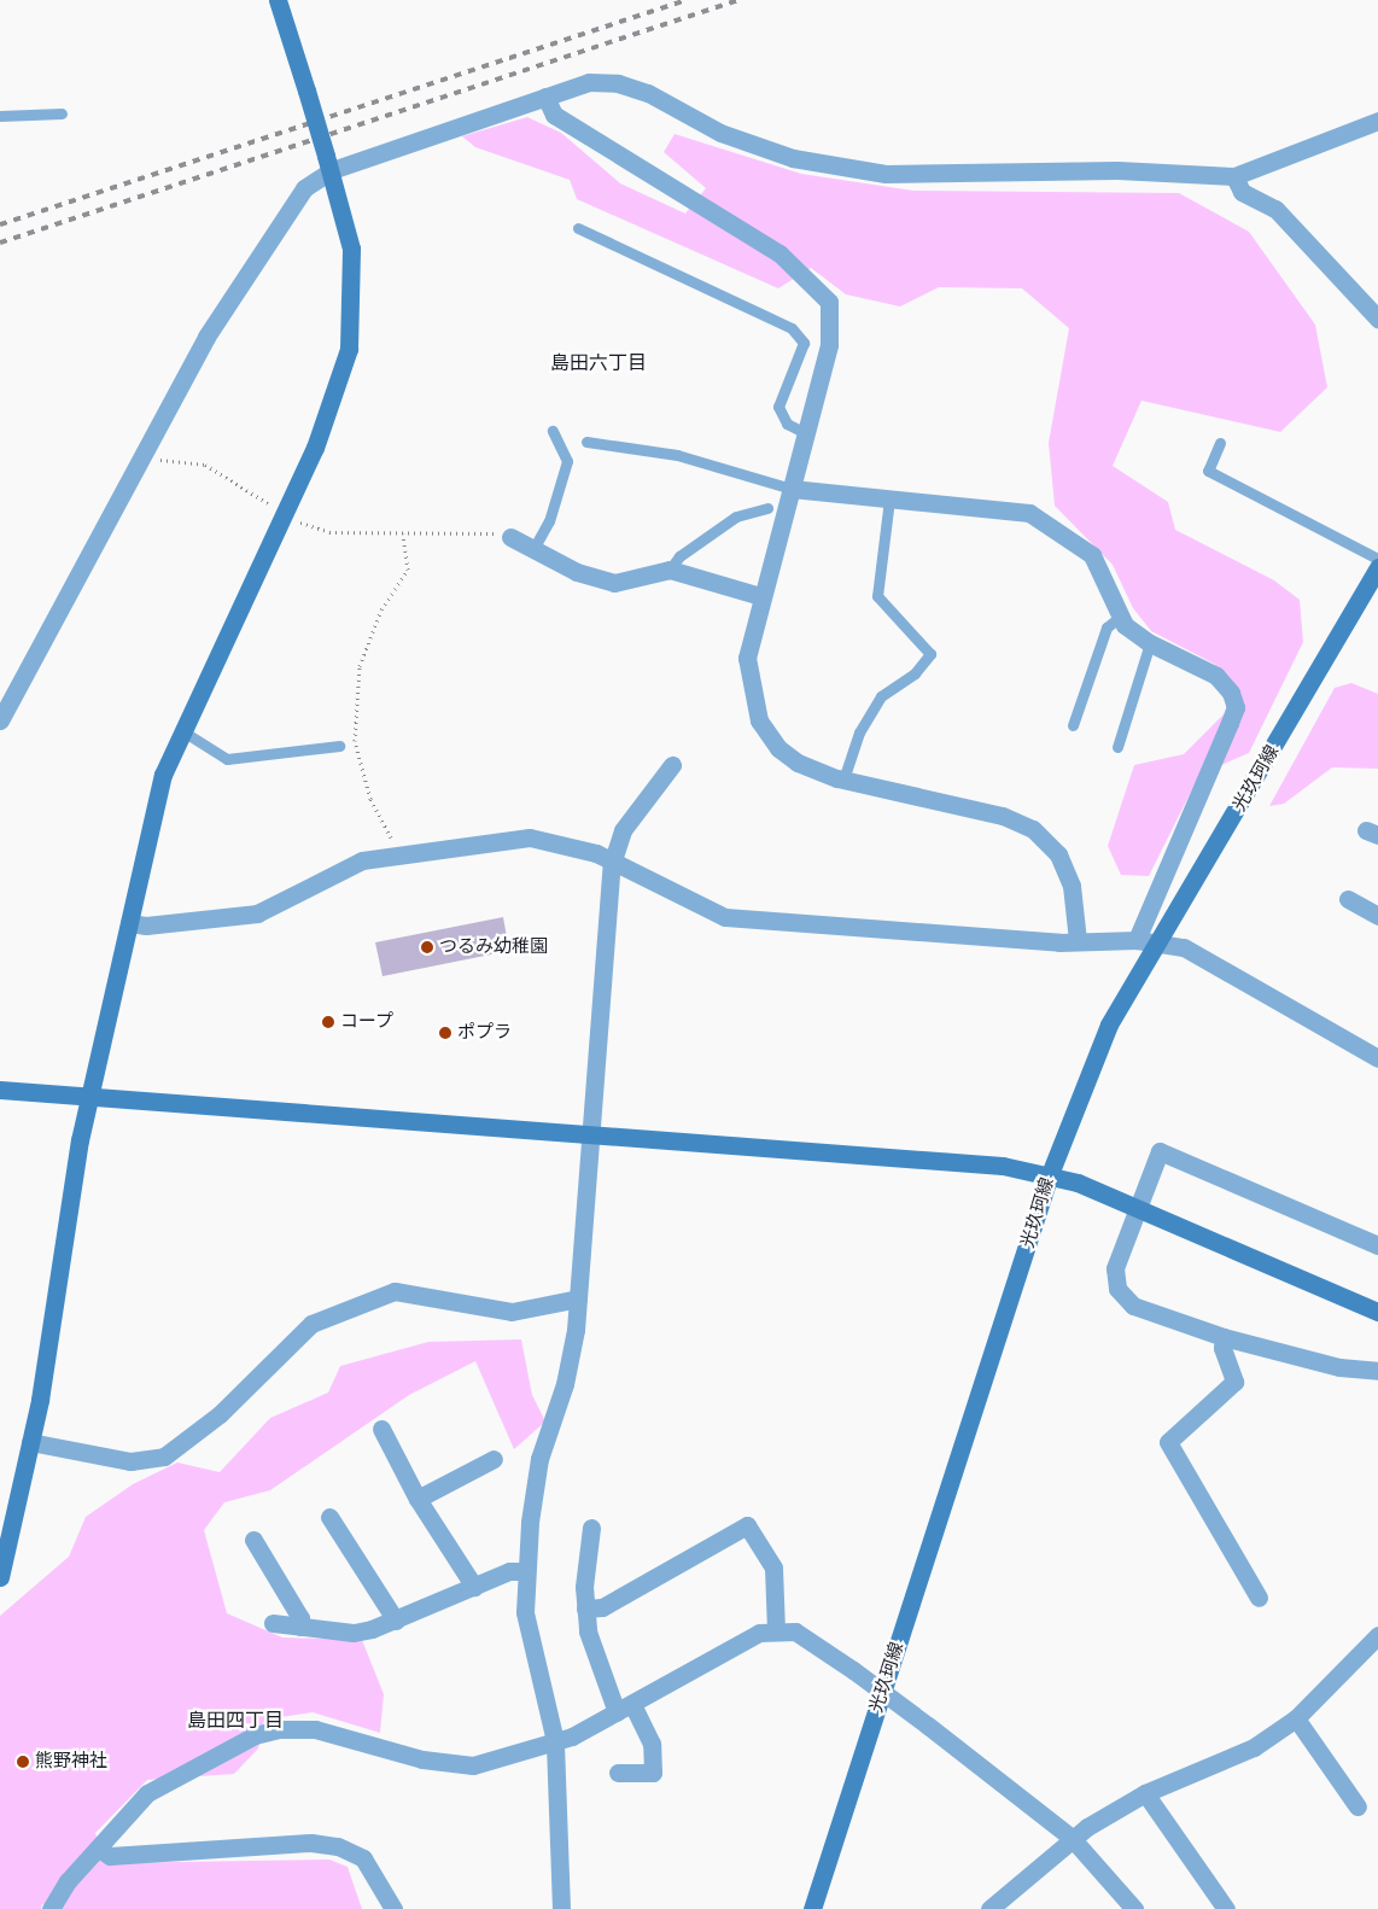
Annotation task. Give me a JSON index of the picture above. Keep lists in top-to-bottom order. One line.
{"streets":{"street":["光玖珂線"]},"districts":["島田六丁目","島田四丁目"],"places":["つるみ幼稚園","コープ","ポプラ","熊野神社"]}
